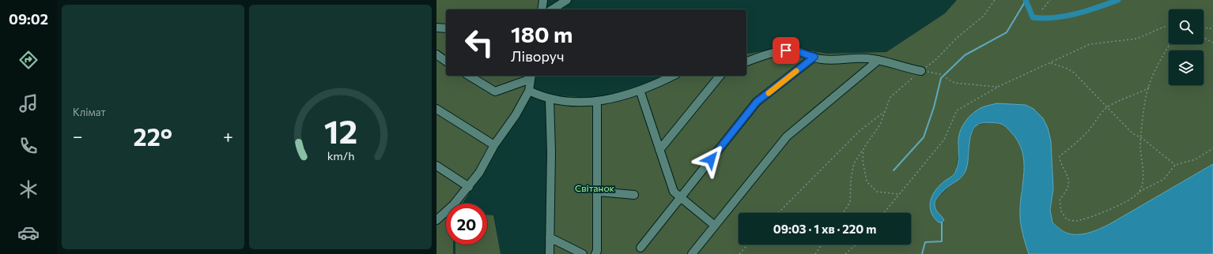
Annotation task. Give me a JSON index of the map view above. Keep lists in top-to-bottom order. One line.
{"parks":["Світанок"],"page":{"tabs":"09:02","tile":"Клімат","turn":["180 m","Ліворуч"],"heat":["−","22°","+"],"limit":"20","trip":"09:03 · 1 хв · 220 m","gauge":["12","km/h"]}}
